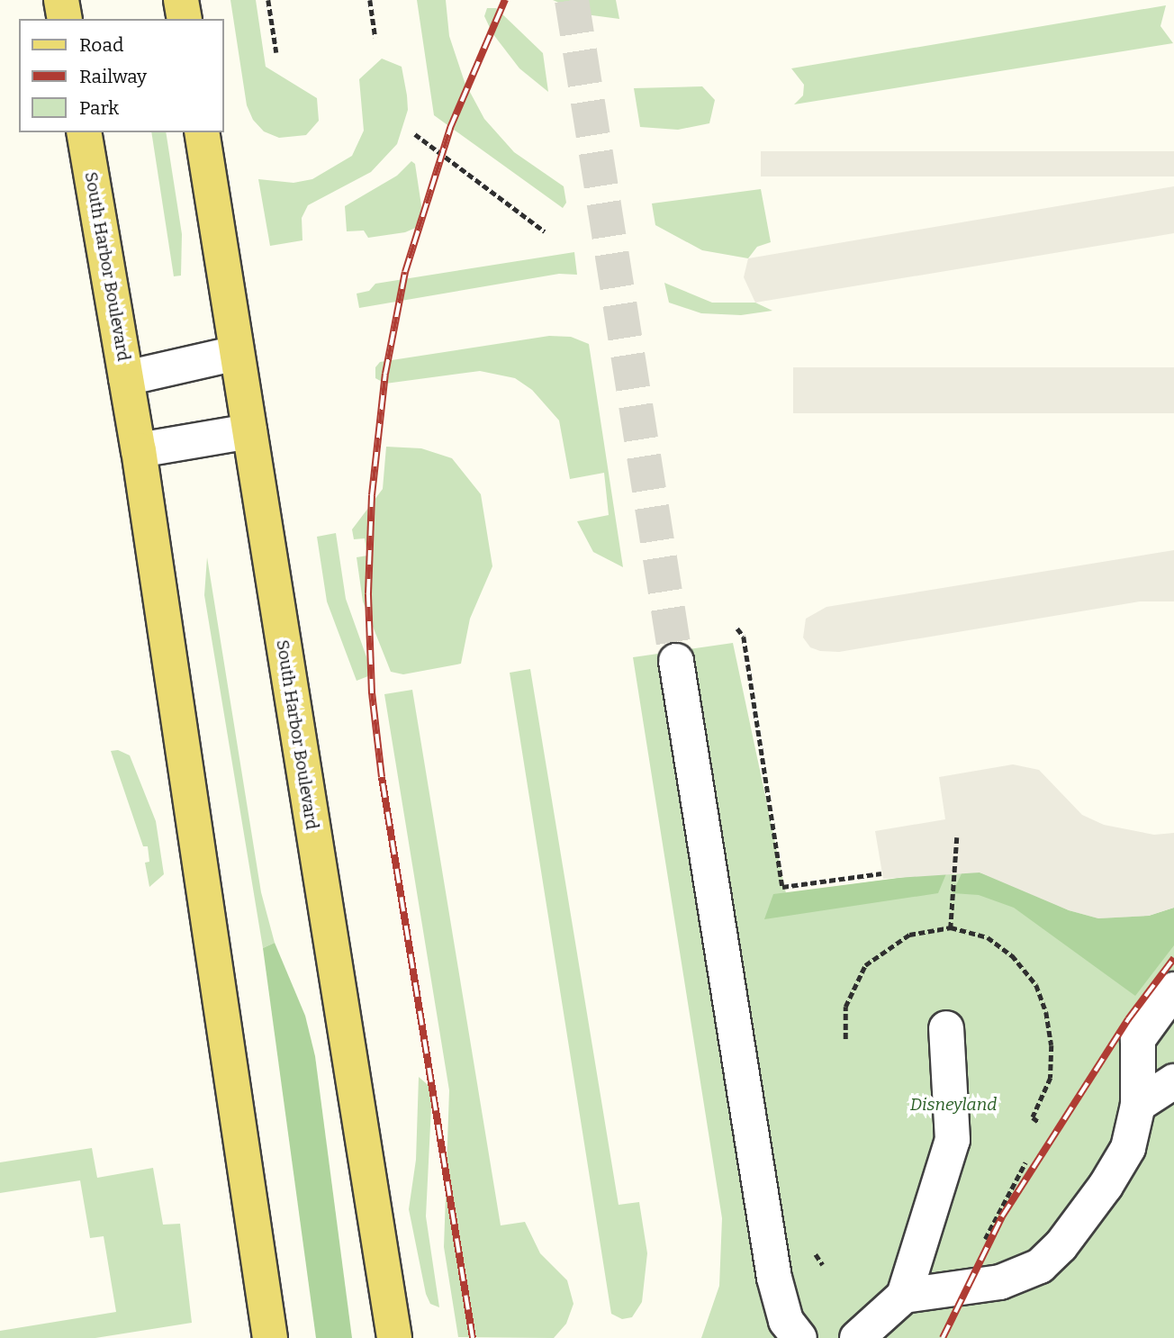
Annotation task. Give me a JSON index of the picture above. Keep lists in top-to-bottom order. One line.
{"streets":{"main road":["South Harbor Boulevard"]},"parks":["Disneyland"],"legend":["Road","Railway","Park"]}
